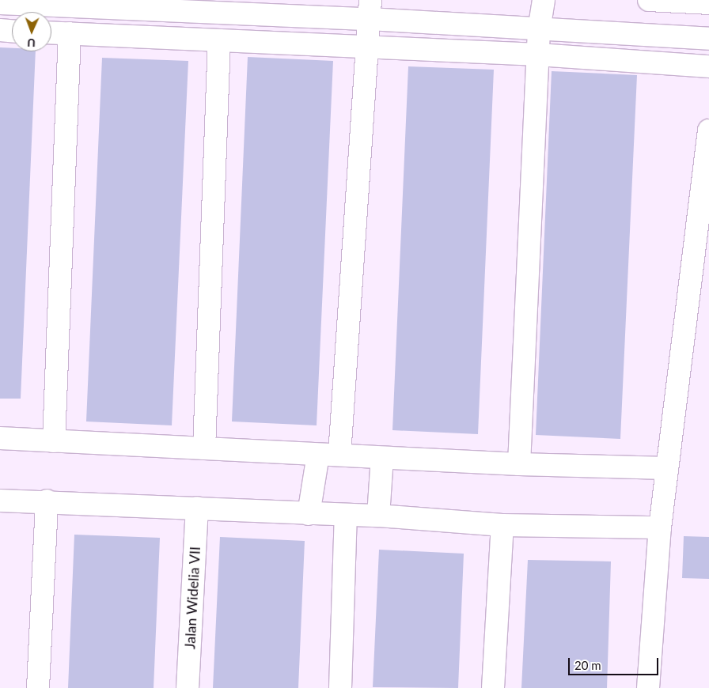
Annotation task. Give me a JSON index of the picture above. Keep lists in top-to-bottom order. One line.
{"streets":{"street":["Jalan Widelia VII"]},"scale_bar":"20 m","north":"bottom"}
